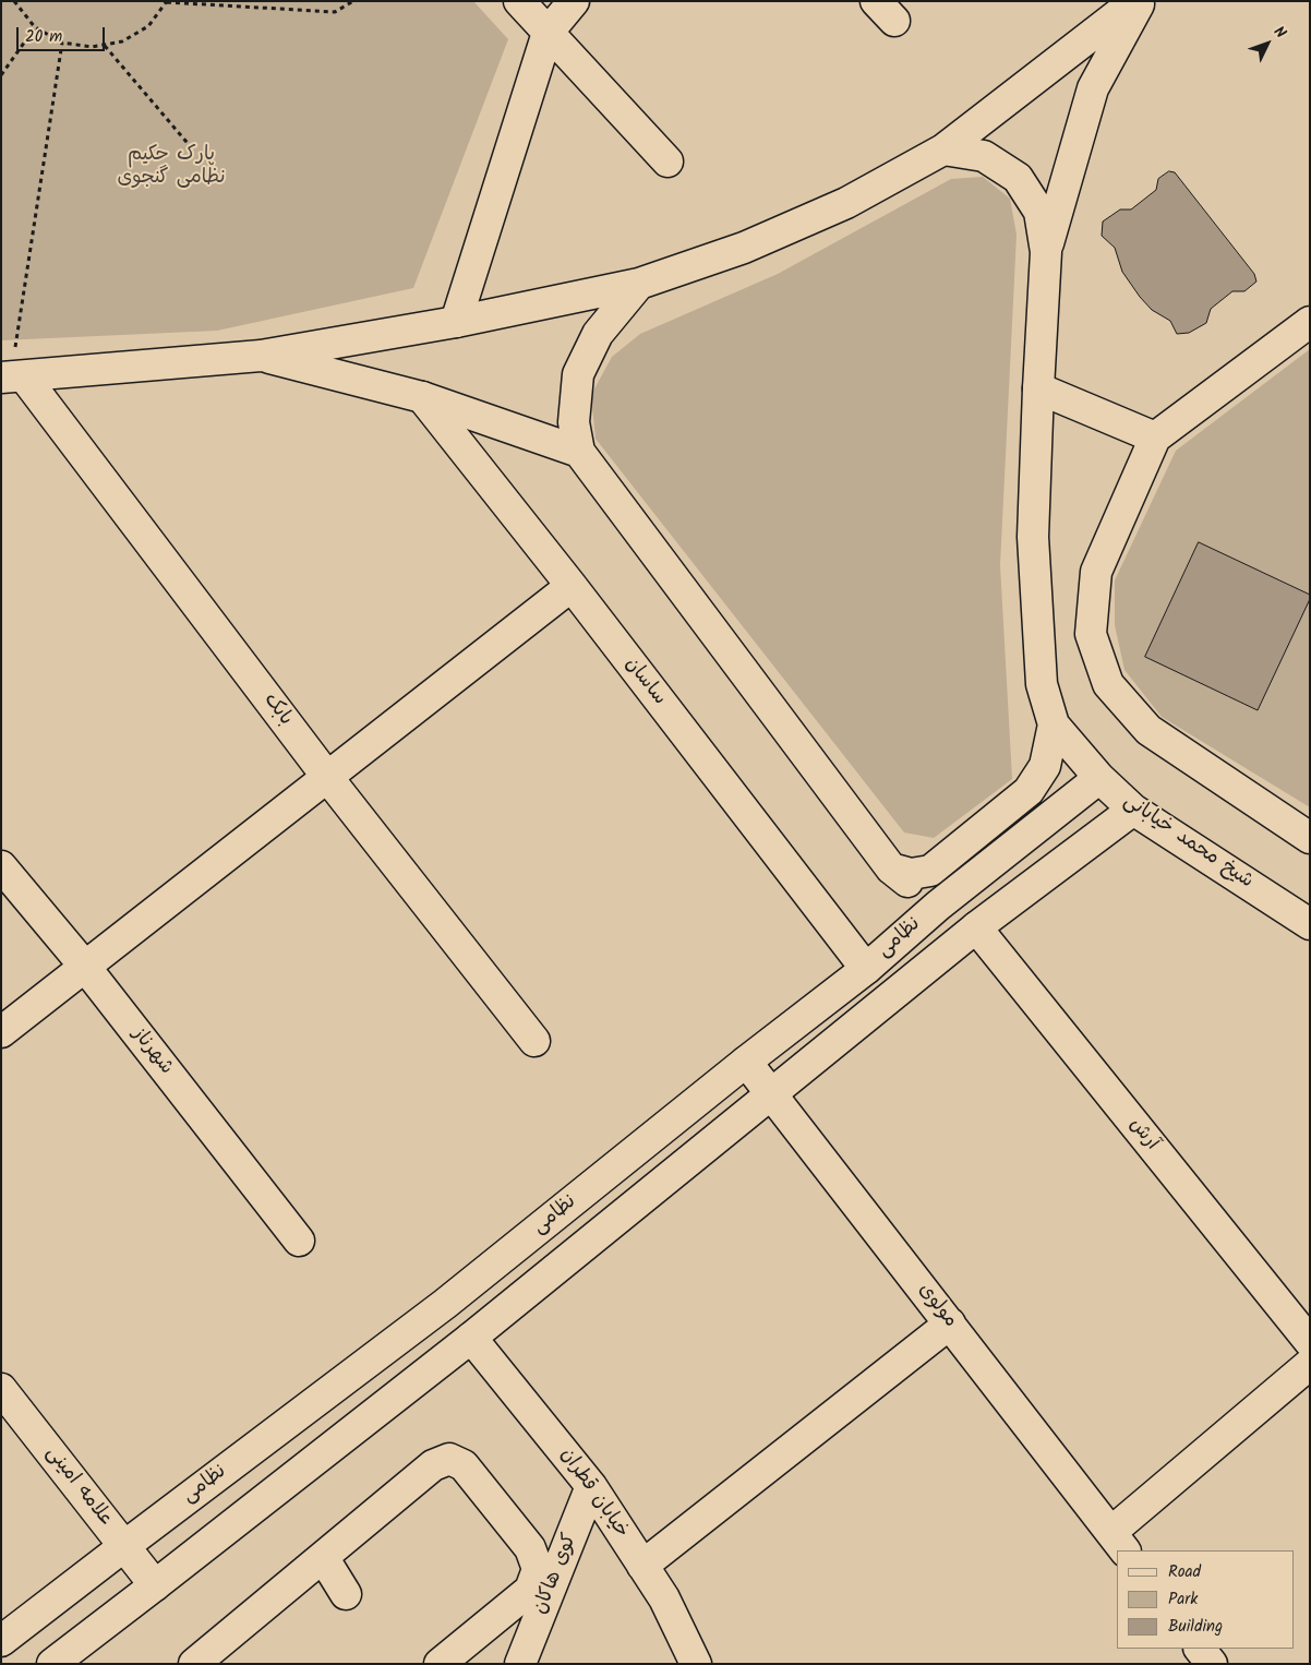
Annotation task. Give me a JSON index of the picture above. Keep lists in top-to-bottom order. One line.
{"streets":{"street":["ساسان","بابک","شیخ محمد خیابانی","نظامی","شهرناز","آرش","مولوی","علامه امینی","خیابان قطران","کوی هاکان"]},"crossings":[["ساسان","نظامی"],["شیخ محمد خیابانی","نظامی"],["نظامی","آرش"],["نظامی","مولوی"],["نظامی","علامه امینی"],["نظامی","خیابان قطران"],["خیابان قطران","کوی هاکان"]],"parks":["پارک حکیم نظامی گنجوی"],"legend":["Road","Park","Building"],"scale_bar":"20 m","north":"top right"}
